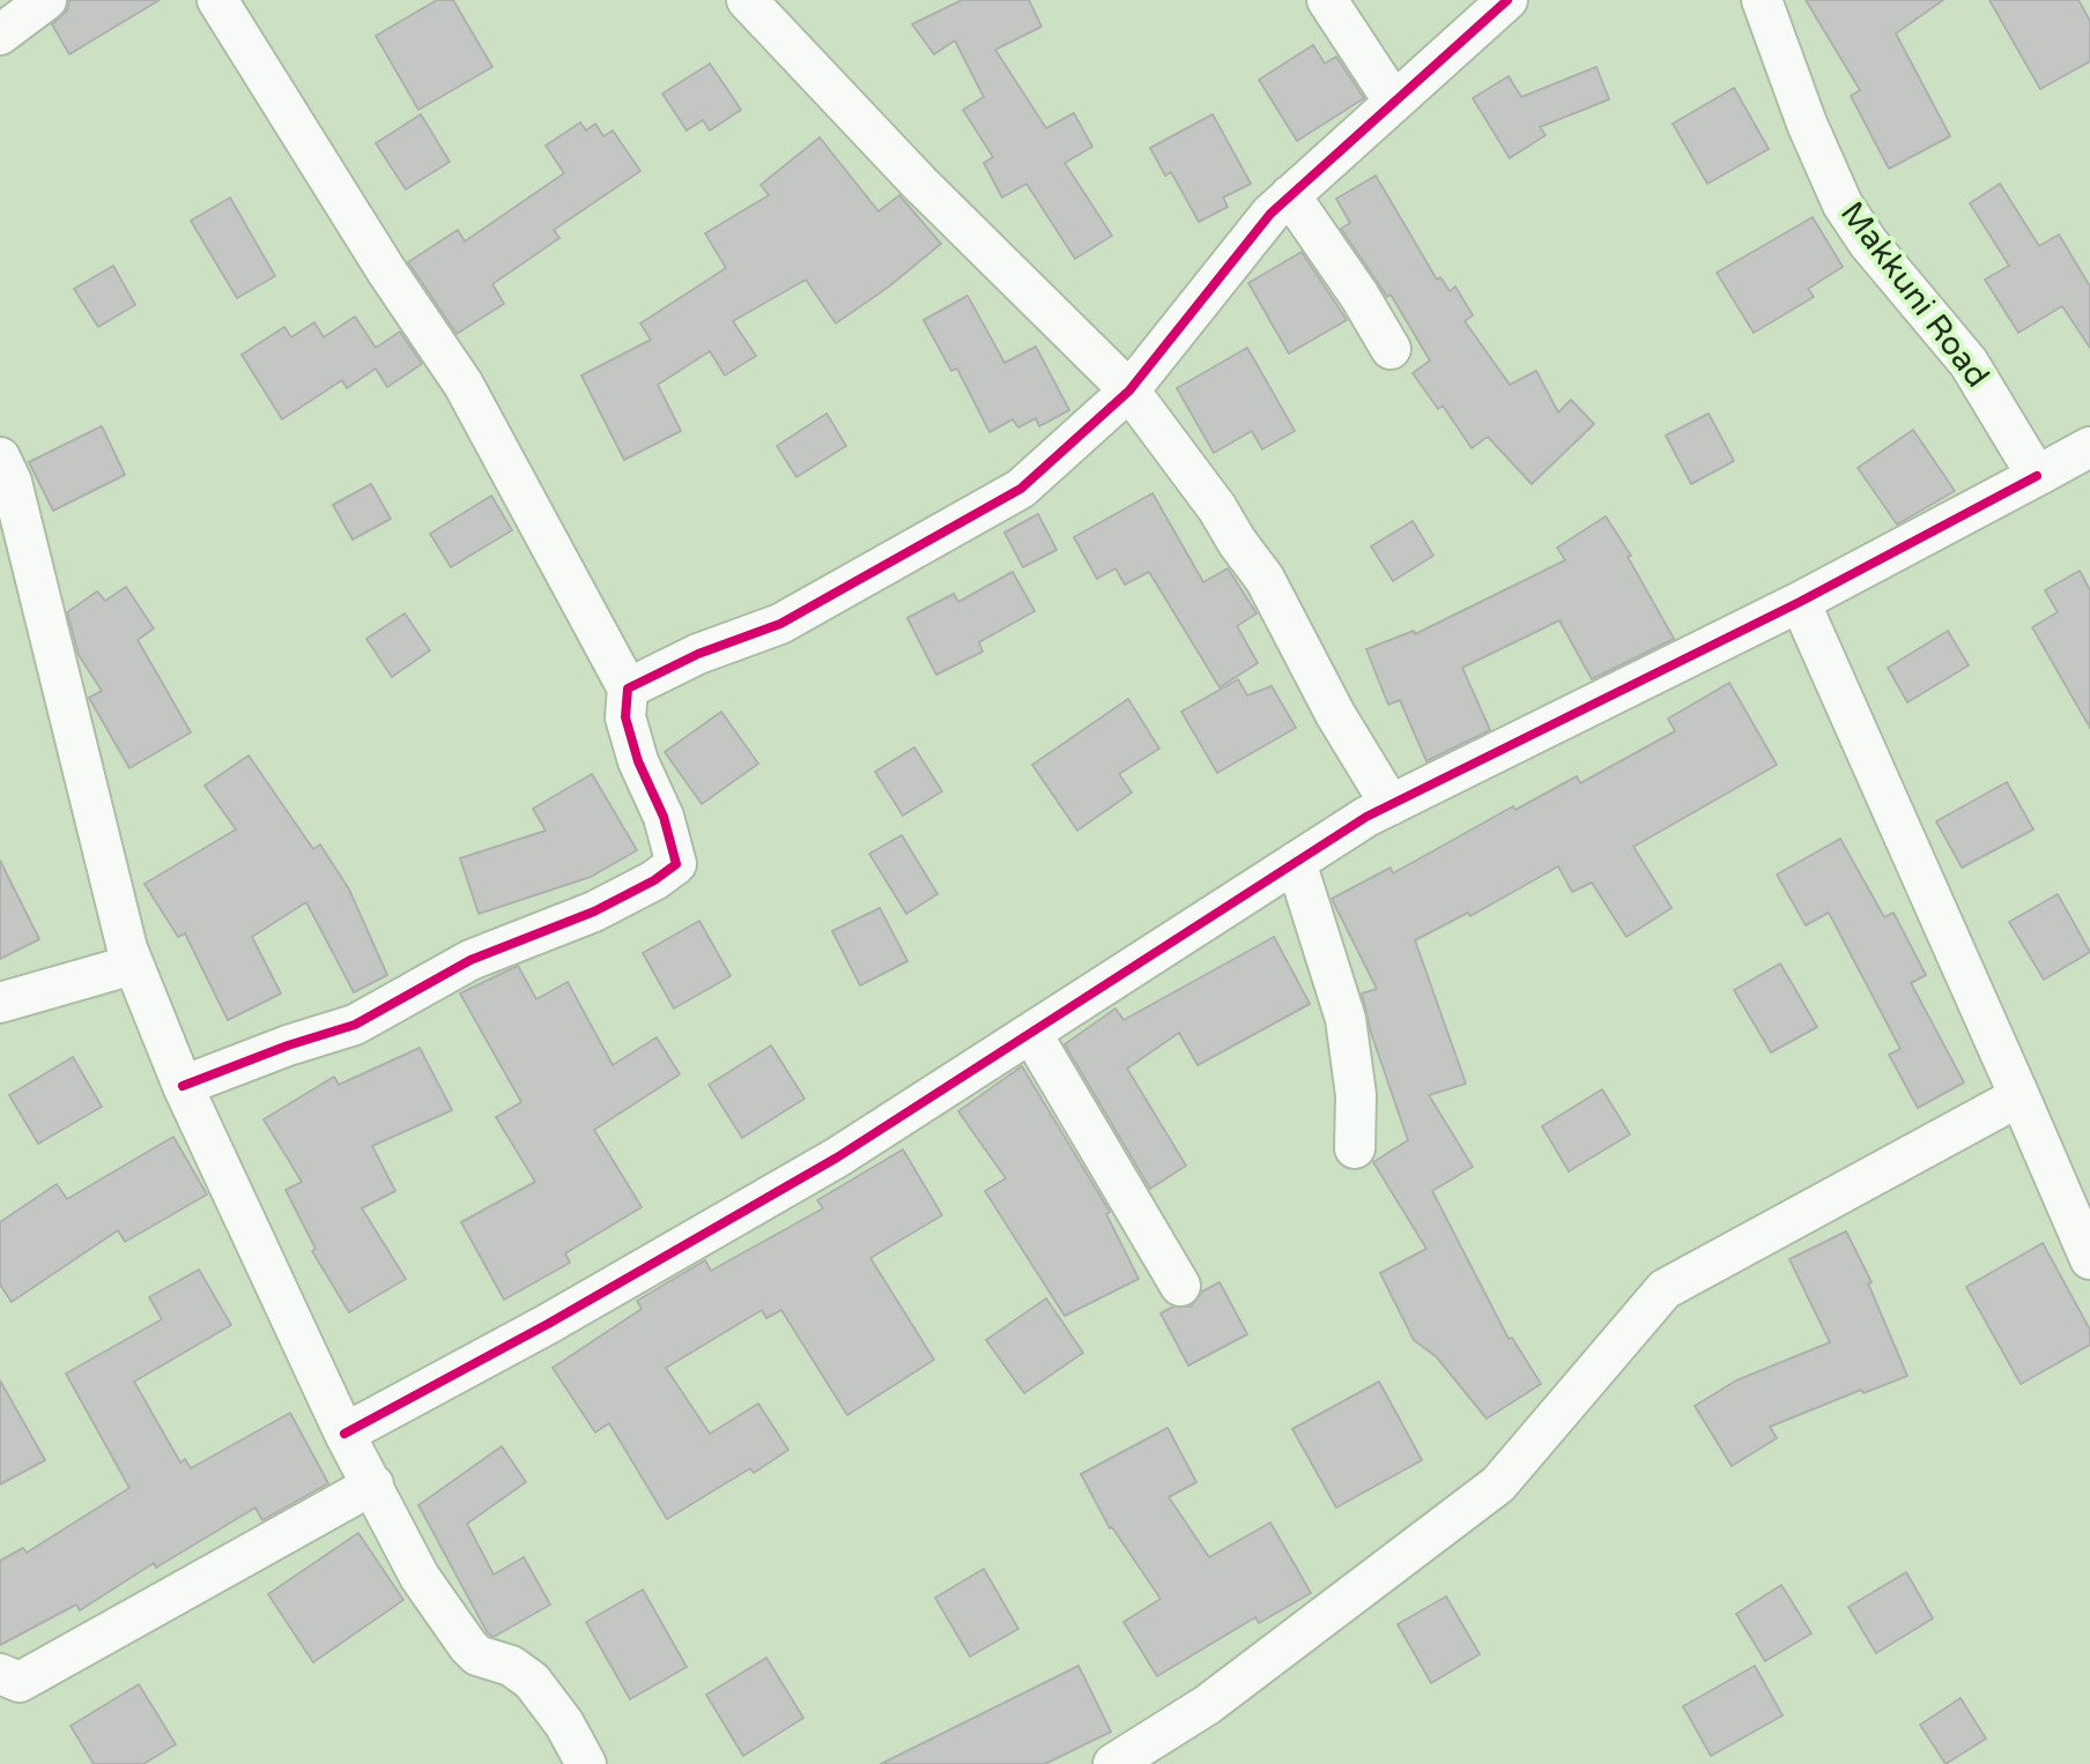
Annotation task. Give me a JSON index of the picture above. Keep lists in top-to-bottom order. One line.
{"streets":{"street":["Makkuni Road"]}}
